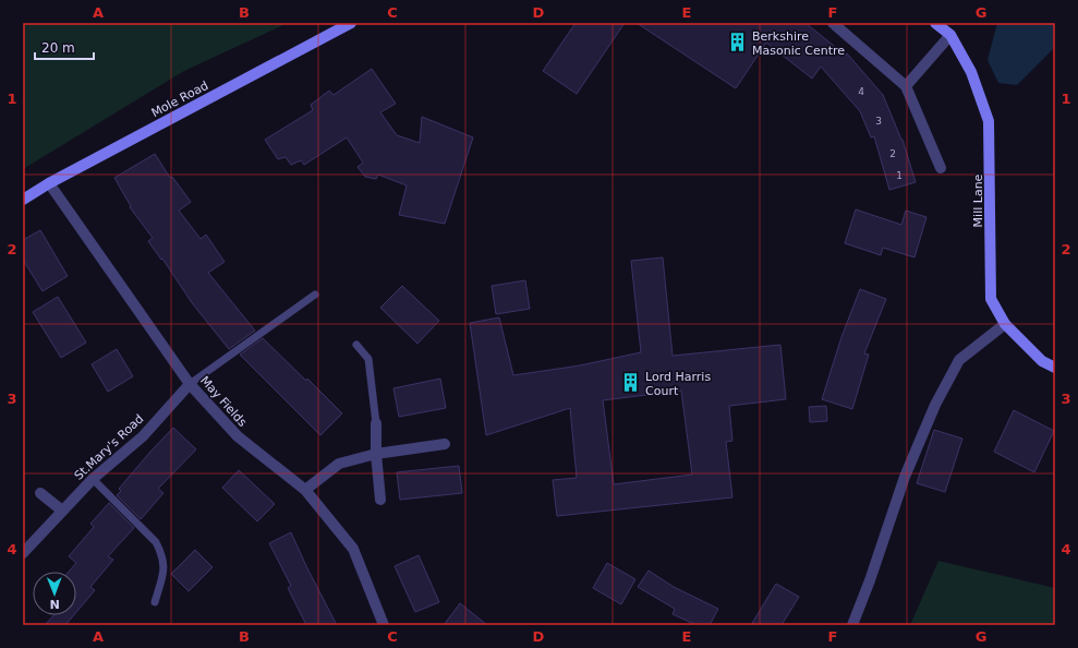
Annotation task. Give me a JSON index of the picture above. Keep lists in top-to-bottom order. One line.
{"streets":{"street":["Mole Road","Mill Lane","May Fields","St.Mary's Road"]},"crossings":[["Mole Road","May Fields"],["May Fields","St.Mary's Road"]],"places":{"building":["Berkshire Masonic Centre","Lord Harris Court"]},"house_numbers":["4","3","2","1"],"scale_bar":"20 m","north":"bottom","grid":{"columns":["A","B","C","D","E","F","G"],"rows":["1","2","3","4"]}}
